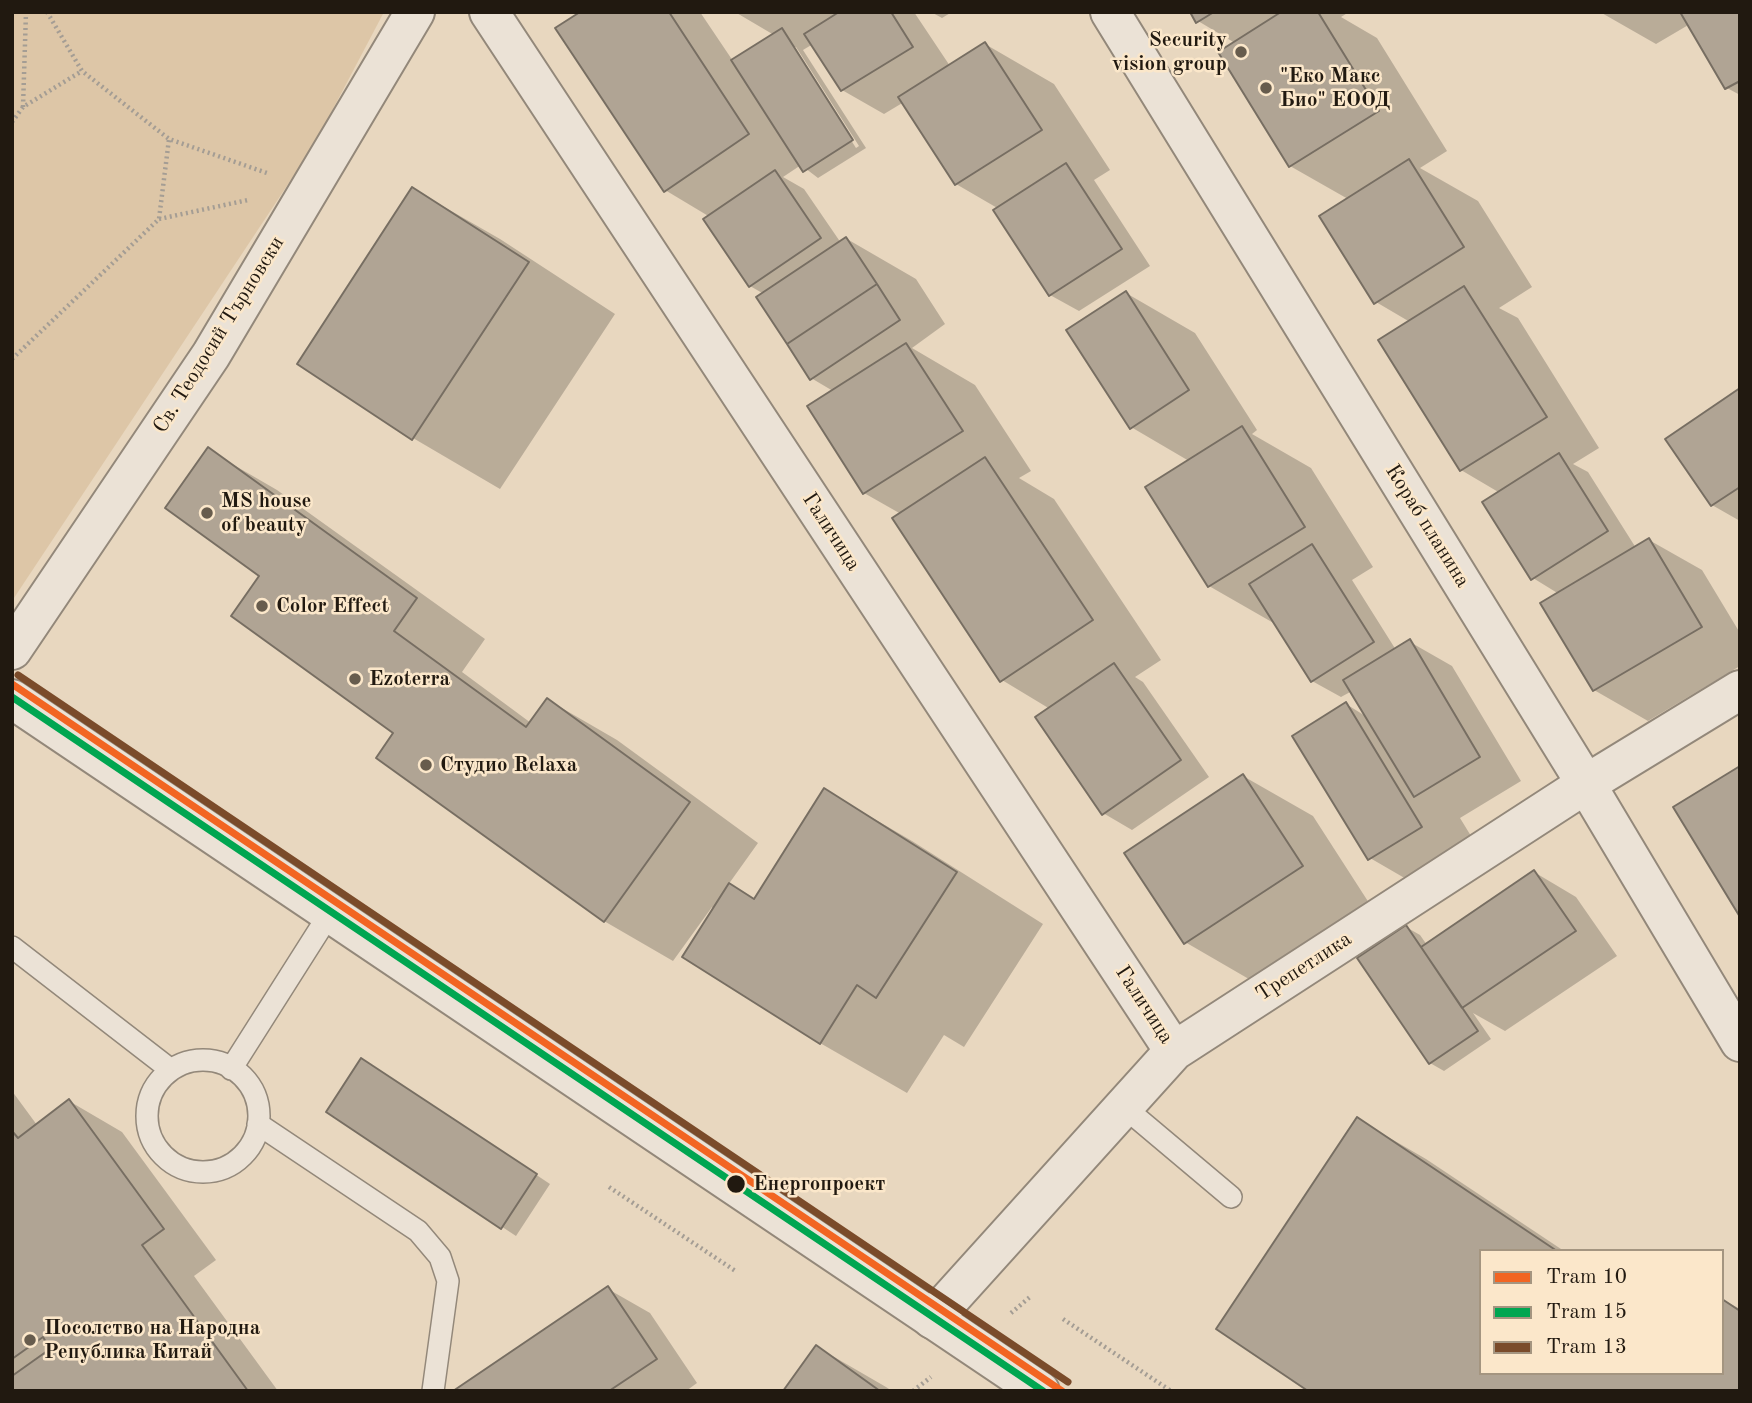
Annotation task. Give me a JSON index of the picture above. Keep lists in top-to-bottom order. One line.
{"streets":{"street":["Св. Теодосий Търновски","Кораб планина","Галичица","Трепетлика"]},"crossings":[["Кораб планина","Трепетлика"],["Галичица","Трепетлика"]],"places":["Security vision group","\"Еко Макс Био\" ЕООД","MS house of beauty","Color Effect","Ezoterra","Студио Relaxa","Енергопроект","Посолство на Народна Република Китай"],"lines":["tram line 13","tram line 10","tram line 15"],"legend":["Tram 10","Tram 15","Tram 13"]}
